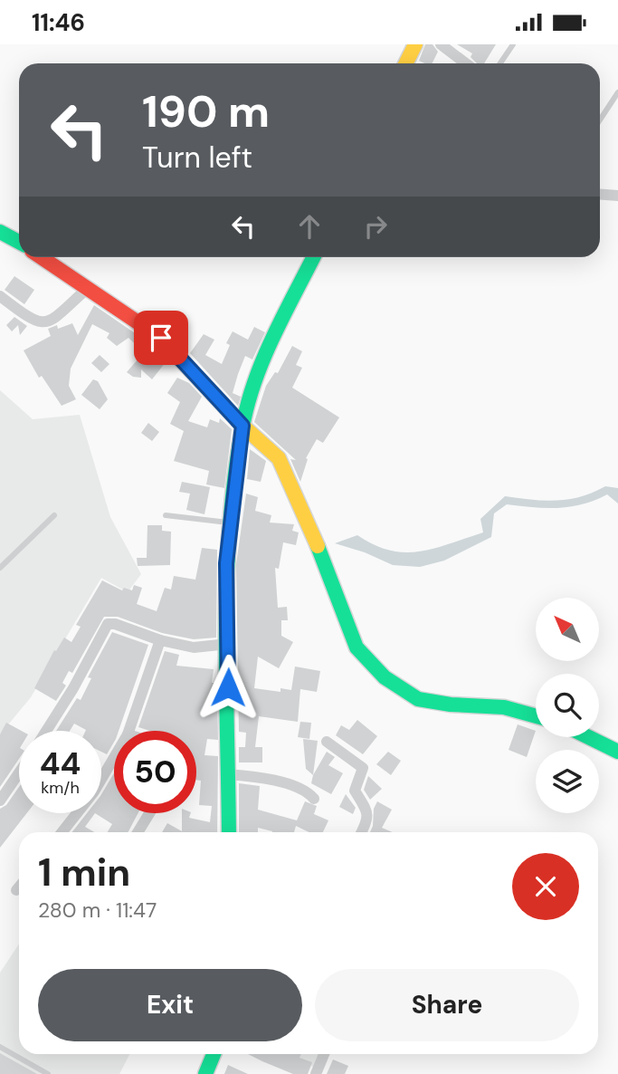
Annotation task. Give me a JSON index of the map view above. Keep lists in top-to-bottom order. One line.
{"north":"top left","page":{"status":"11:46","turn":["190 m","Turn left"],"speed":"44 km/h","limit":"50","heading":["1 min","280 m · 11:47"],"buttons":["Exit","Share"]}}
